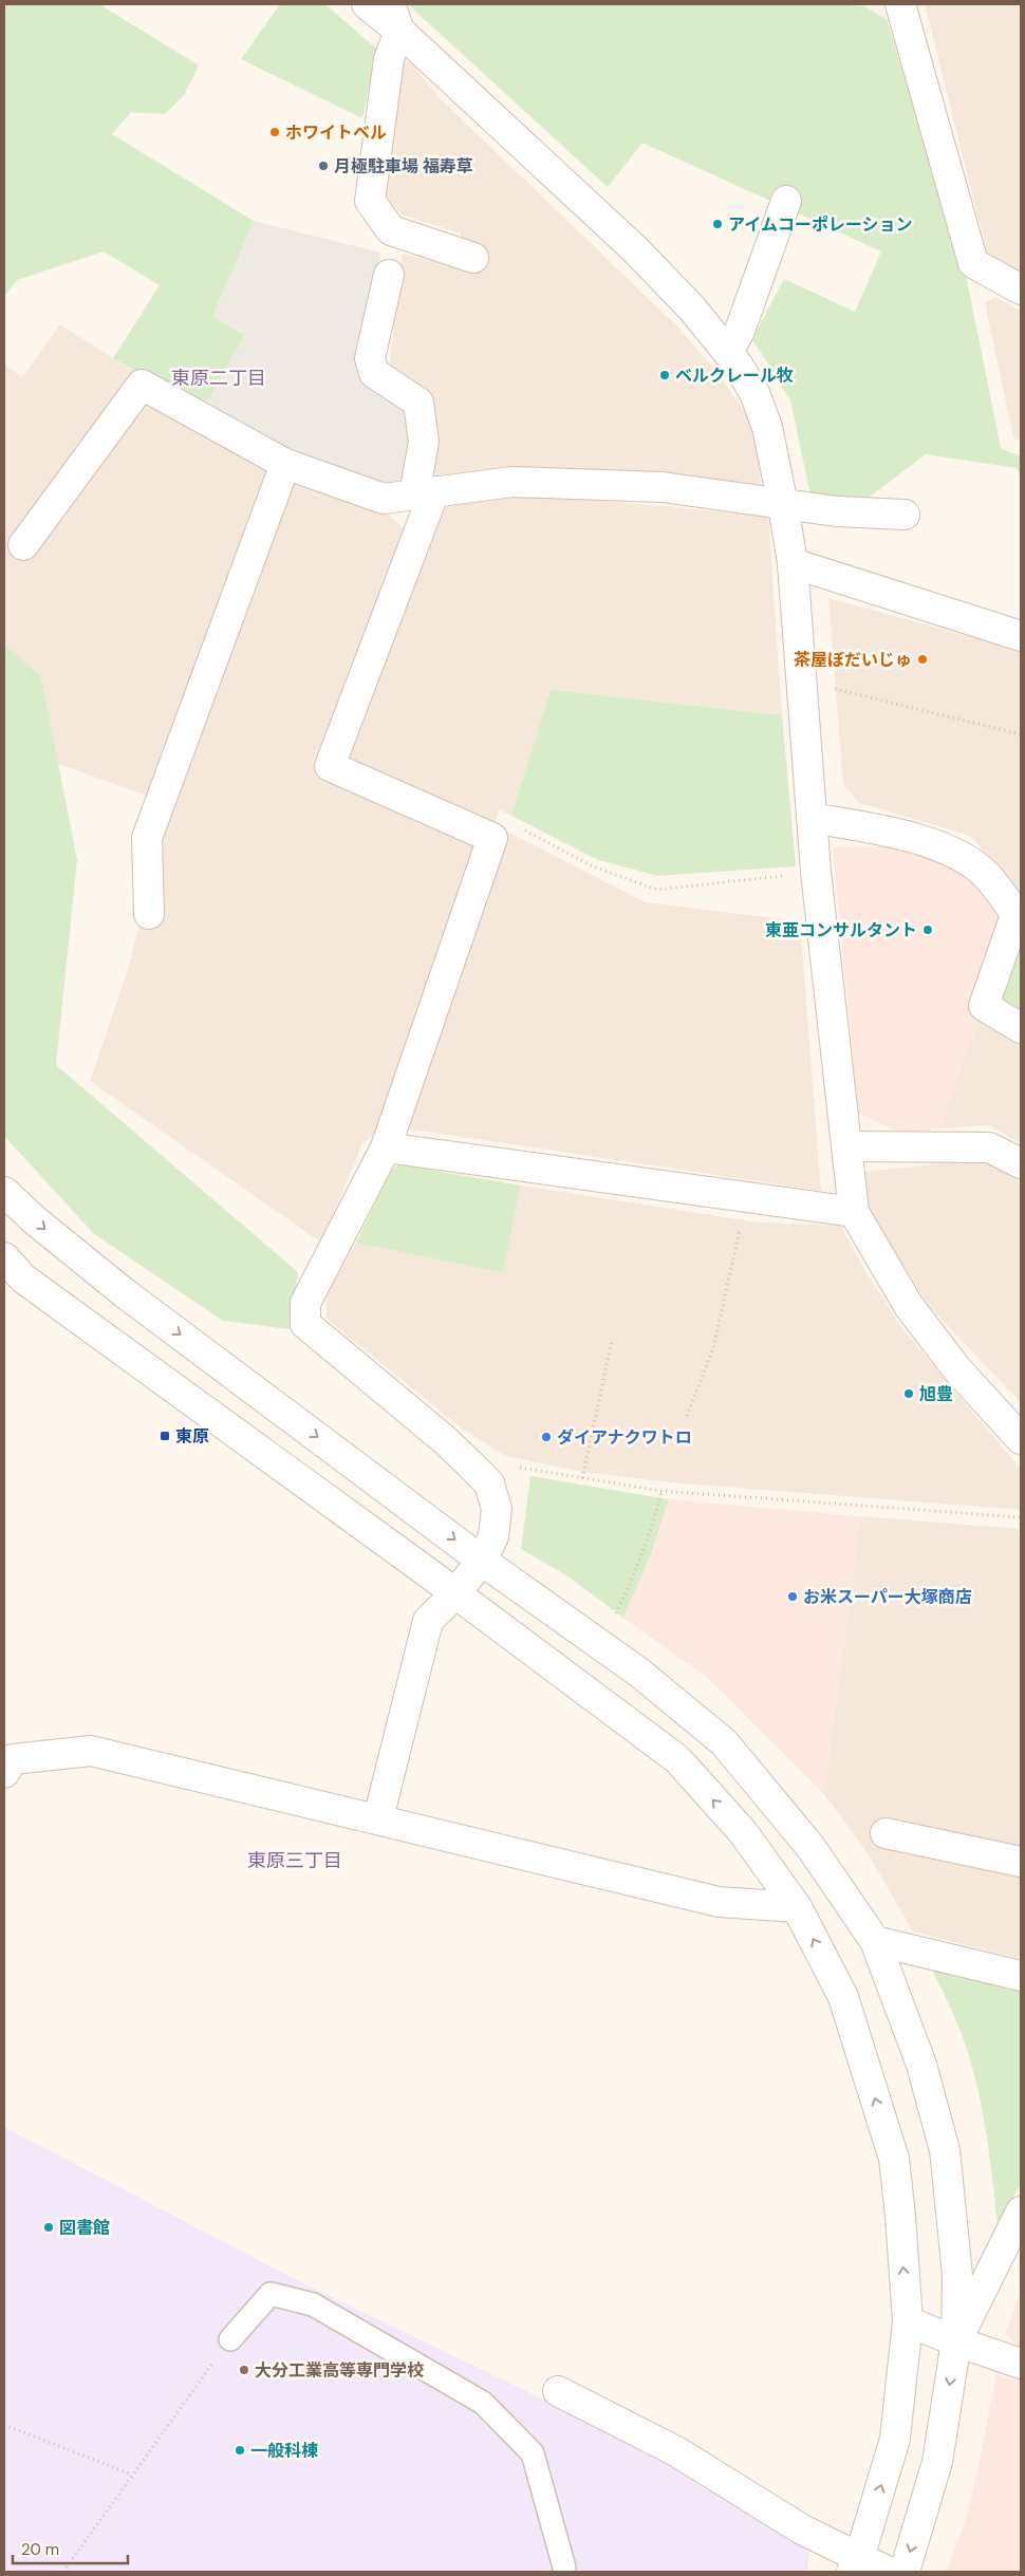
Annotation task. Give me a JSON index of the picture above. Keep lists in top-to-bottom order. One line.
{"districts":["東原二丁目","東原三丁目"],"places":{"other":["ホワイトベル","月極駐車場 福寿草","アイムコーポレーション","ベルクレール牧","茶屋ぼだいじゅ","東亜コンサルタント","旭豊","ダイアナクワトロ","お米スーパー大塚商店","図書館","大分工業高等専門学校","一般科棟"],"transit":["東原"]},"scale_bar":"20 m"}
